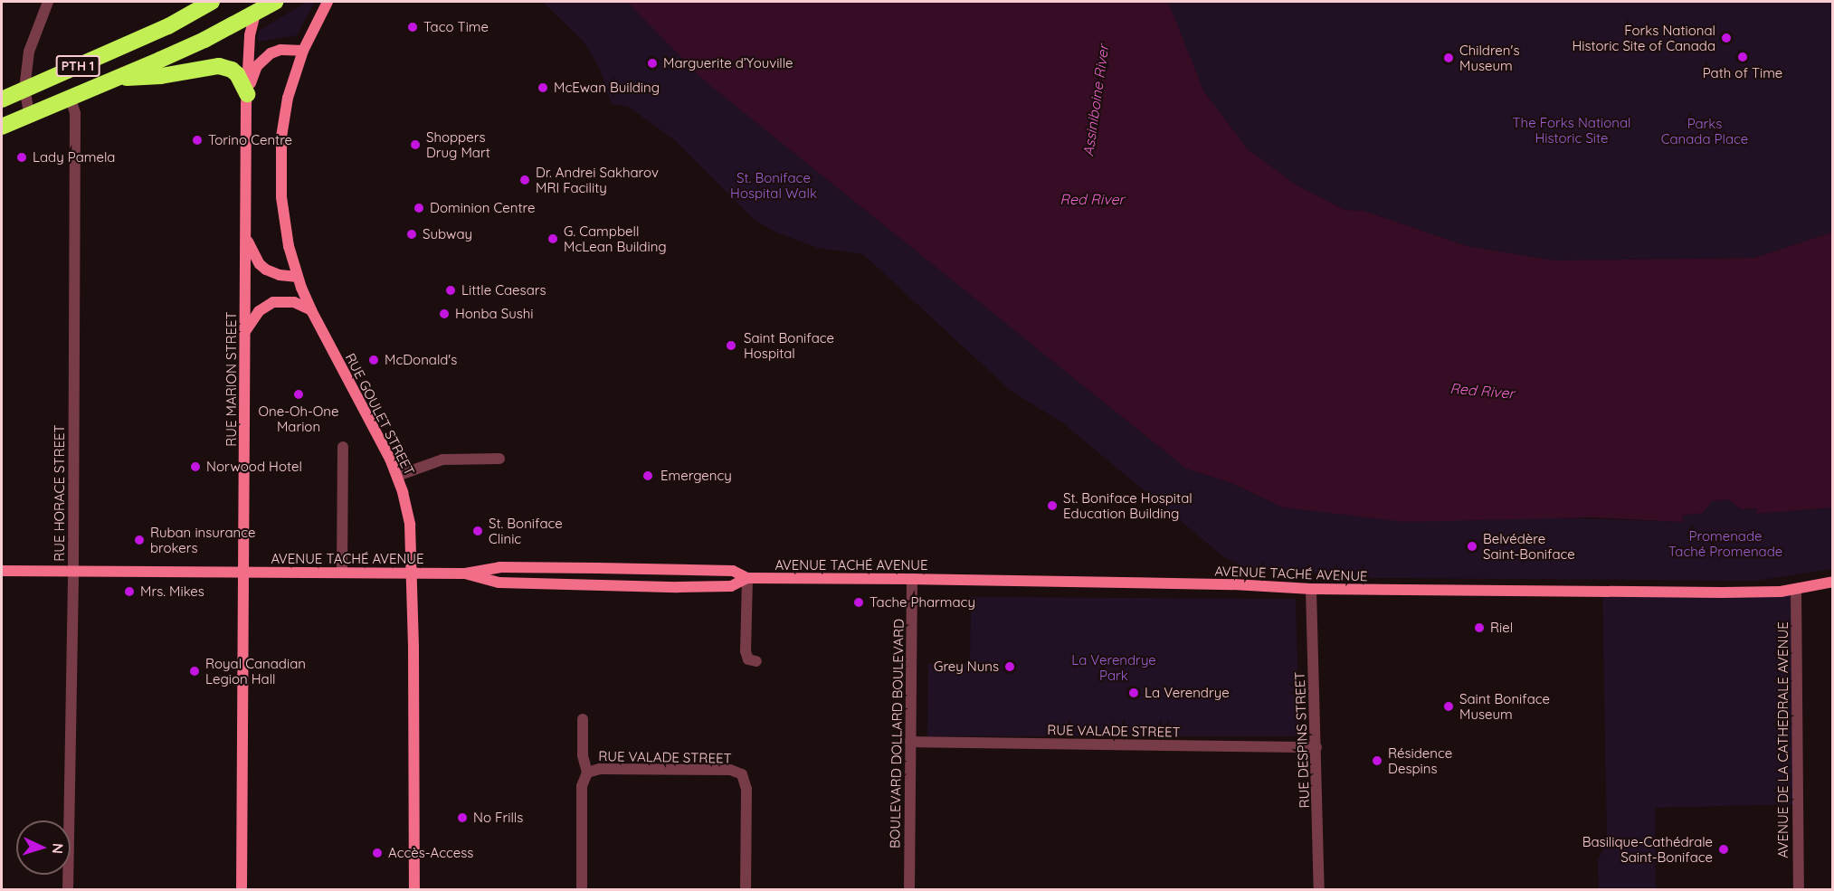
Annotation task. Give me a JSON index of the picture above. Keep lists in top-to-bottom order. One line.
{"streets":{"highway":["PTH 1"],"street":["RUE MARION STREET","RUE GOULET STREET","RUE HORACE STREET","AVENUE TACHÉ AVENUE","RUE VALADE STREET","BOULEVARD DOLLARD BOULEVARD","RUE DESPINS STREET","AVENUE DE LA CATHEDRALE AVENUE"]},"crossings":[["PTH 1","RUE MARION STREET"],["PTH 1","RUE HORACE STREET"],["RUE MARION STREET","AVENUE TACHÉ AVENUE"],["RUE GOULET STREET","AVENUE TACHÉ AVENUE"],["RUE HORACE STREET","AVENUE TACHÉ AVENUE"],["AVENUE TACHÉ AVENUE","BOULEVARD DOLLARD BOULEVARD"],["AVENUE TACHÉ AVENUE","RUE DESPINS STREET"],["AVENUE TACHÉ AVENUE","AVENUE DE LA CATHEDRALE AVENUE"],["RUE VALADE STREET","BOULEVARD DOLLARD BOULEVARD"],["RUE VALADE STREET","RUE DESPINS STREET"]],"water":["Assiniboine River","Red River"],"parks":["The Forks National Historic Site","Parks Canada Place","St. Boniface Hospital Walk","Promenade Taché Promenade","La Verendrye Park"],"places":["Taco Time","Forks National Historic Site of Canada","Path of Time","Children's Museum","Marguerite d’Youville","McEwan Building","Torino Centre","Shoppers Drug Mart","Lady Pamela","Dr. Andrei Sakharov MRI Facility","Dominion Centre","Subway","G. Campbell McLean Building","Little Caesars","Honba Sushi","Saint Boniface Hospital","McDonald's","One-Oh-One Marion","Norwood Hotel","Emergency","St. Boniface Hospital Education Building","St. Boniface Clinic","Ruban insurance brokers","Belvédère Saint-Boniface","Mrs. Mikes","Tache Pharmacy","Riel","Grey Nuns","Royal Canadian Legion Hall","La Verendrye","Saint Boniface Museum","Résidence Despins","No Frills","Basilique-Cathédrale Saint-Boniface","Accès-Access"],"north":"right"}
